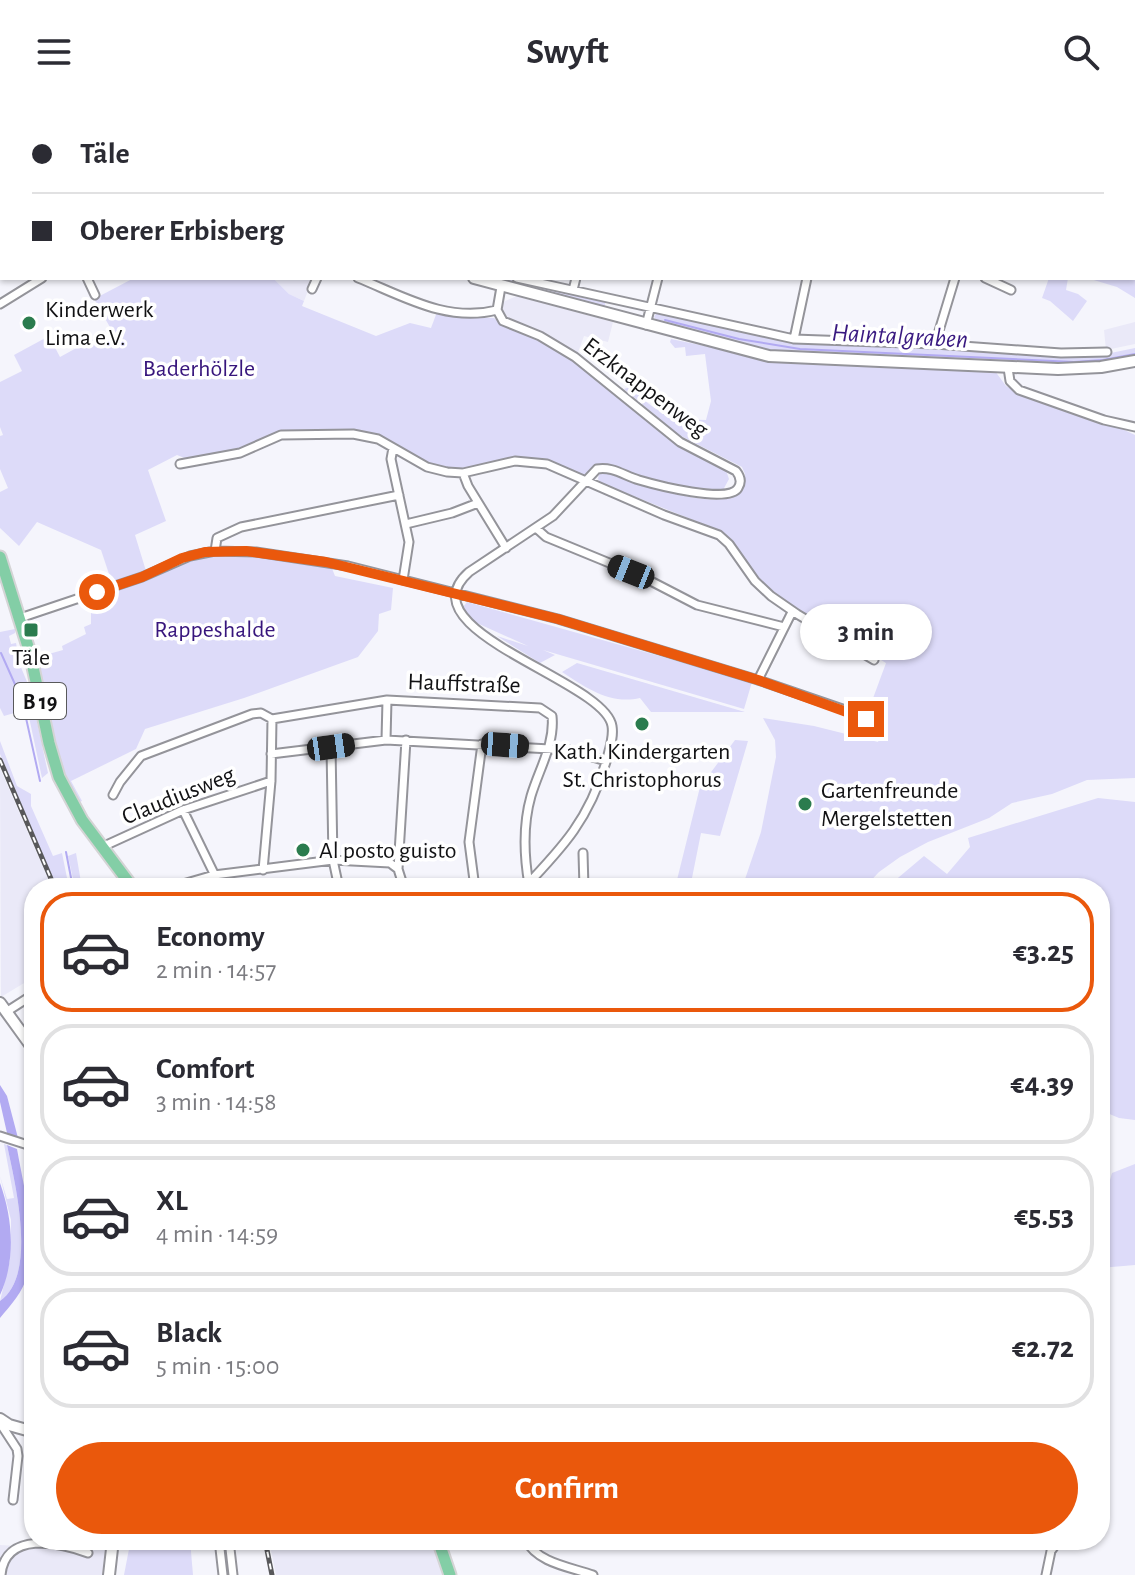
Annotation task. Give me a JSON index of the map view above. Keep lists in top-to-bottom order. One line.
{"streets":{"main road":["B 19"],"street":["Erzknappenweg","Hauffstraße","Claudiusweg"]},"crossings":[["B 19","Claudiusweg"]],"water":["Haintalgraben"],"parks":["Baderhölzle","Rappeshalde"],"places":{"other":["Kinderwerk Lima e.V.","Kath. Kindergarten St. Christophorus","Gartenfreunde Mergelstetten","Al posto guisto"],"transit":["Täle"]},"page":{"header":"Swyft","banner":["Täle","Oberer Erbisberg"],"bubble":"3 min","list":[{"name":"Economy","note":"2 min · 14:57","value":"€3.25"},{"name":"Comfort","note":"3 min · 14:58","value":"€4.39"},{"name":"XL","note":"4 min · 14:59","value":"€5.53"},{"name":"Black","note":"5 min · 15:00","value":"€2.72"}],"buttons":"Confirm"}}
